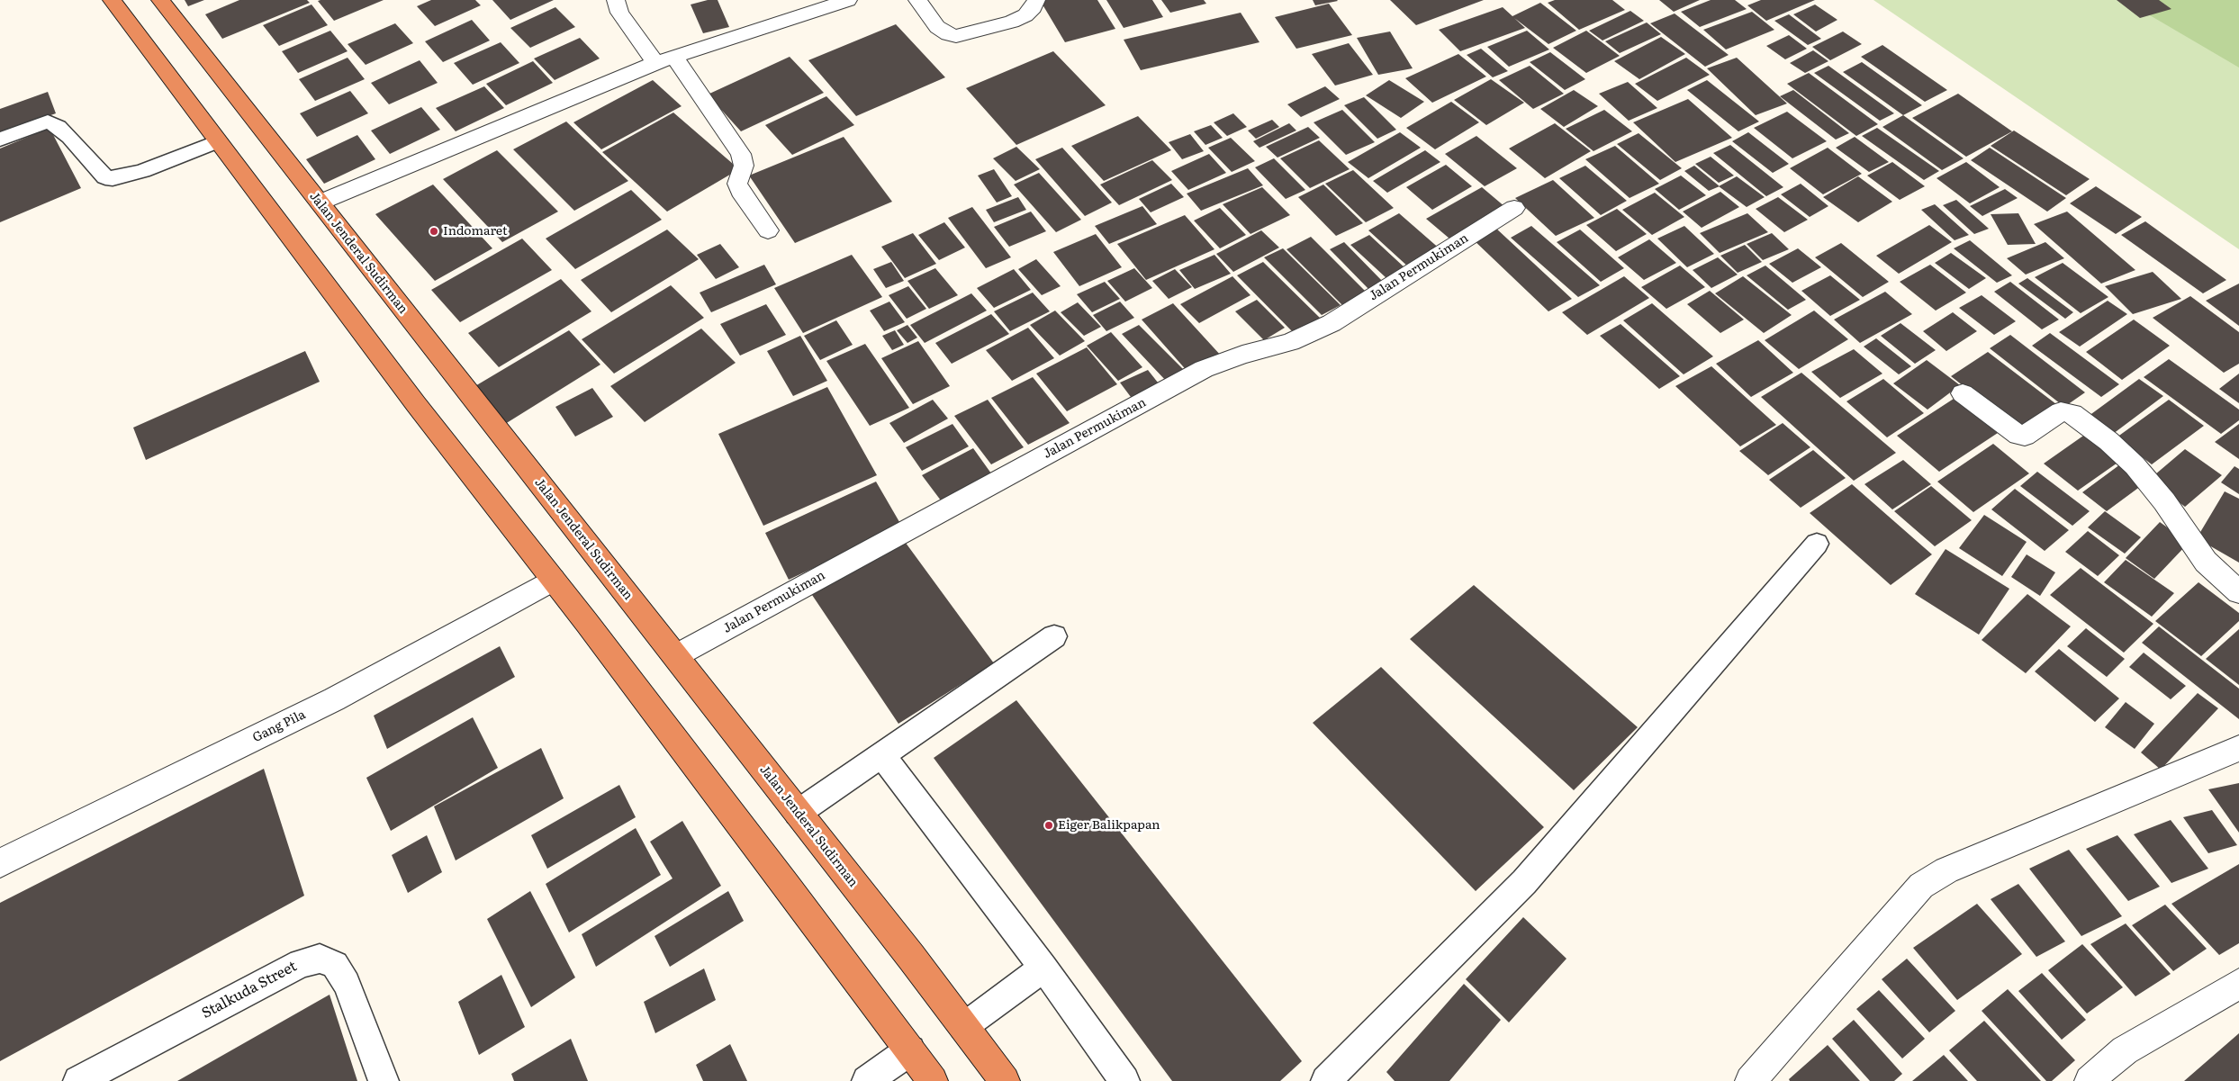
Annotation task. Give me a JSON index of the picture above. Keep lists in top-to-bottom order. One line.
{"streets":{"highway":["Jalan Jenderal Sudirman"],"street":["Jalan Permukiman","Gang Pila"],"lane":["Stalkuda Street"]},"crossings":[["Jalan Jenderal Sudirman","Jalan Permukiman"]],"places":["Indomaret","Eiger Balikpapan"]}
